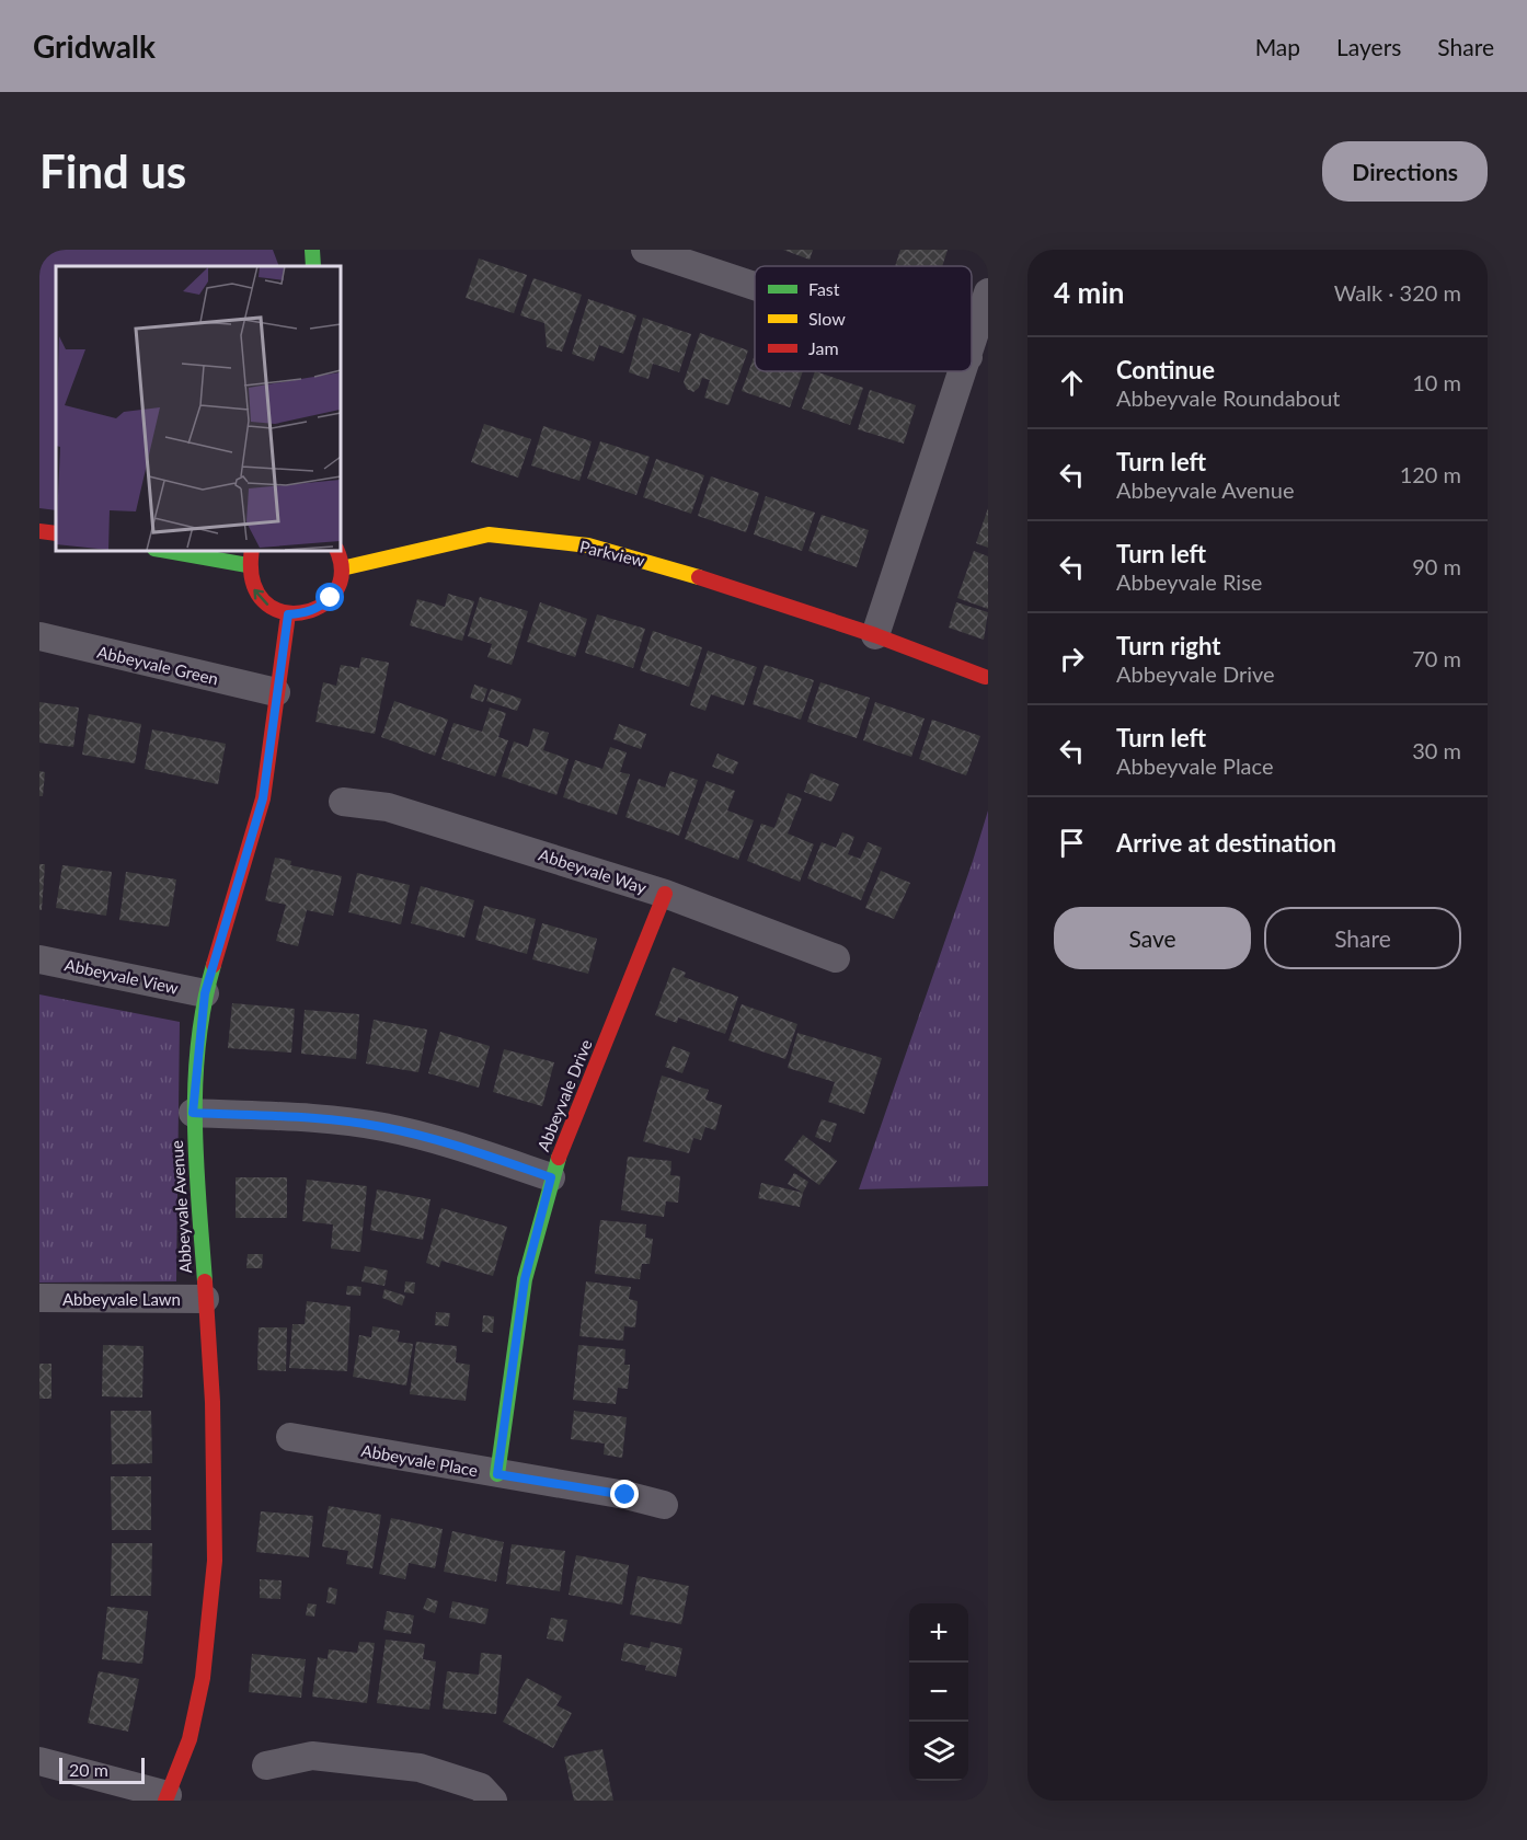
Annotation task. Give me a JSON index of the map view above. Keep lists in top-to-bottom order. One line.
{"streets":{"street":["Parkview","Abbeyvale Green","Abbeyvale Way","Abbeyvale View","Abbeyvale Drive","Abbeyvale Avenue","Abbeyvale Lawn","Abbeyvale Place"]},"crossings":[["Abbeyvale Green","Abbeyvale Avenue"],["Abbeyvale Way","Abbeyvale Drive"],["Abbeyvale View","Abbeyvale Avenue"],["Abbeyvale Drive","Abbeyvale Place"],["Abbeyvale Avenue","Abbeyvale Lawn"]],"legend":["Fast","Slow","Jam"],"scale_bar":"20 m","page":{"header":"Gridwalk","nav":["Map","Layers","Share"],"buttons":["Directions",["Save","Share"]],"title":"Find us","heading":["4 min","Walk · 320 m"],"list":[["Continue","Abbeyvale Roundabout","10 m"],["Turn left","Abbeyvale Avenue","120 m"],["Turn left","Abbeyvale Rise","90 m"],["Turn right","Abbeyvale Drive","70 m"],["Turn left","Abbeyvale Place","30 m"],"Arrive at destination"],"map_buttons":["+","−"],"scale":"20 m"}}
